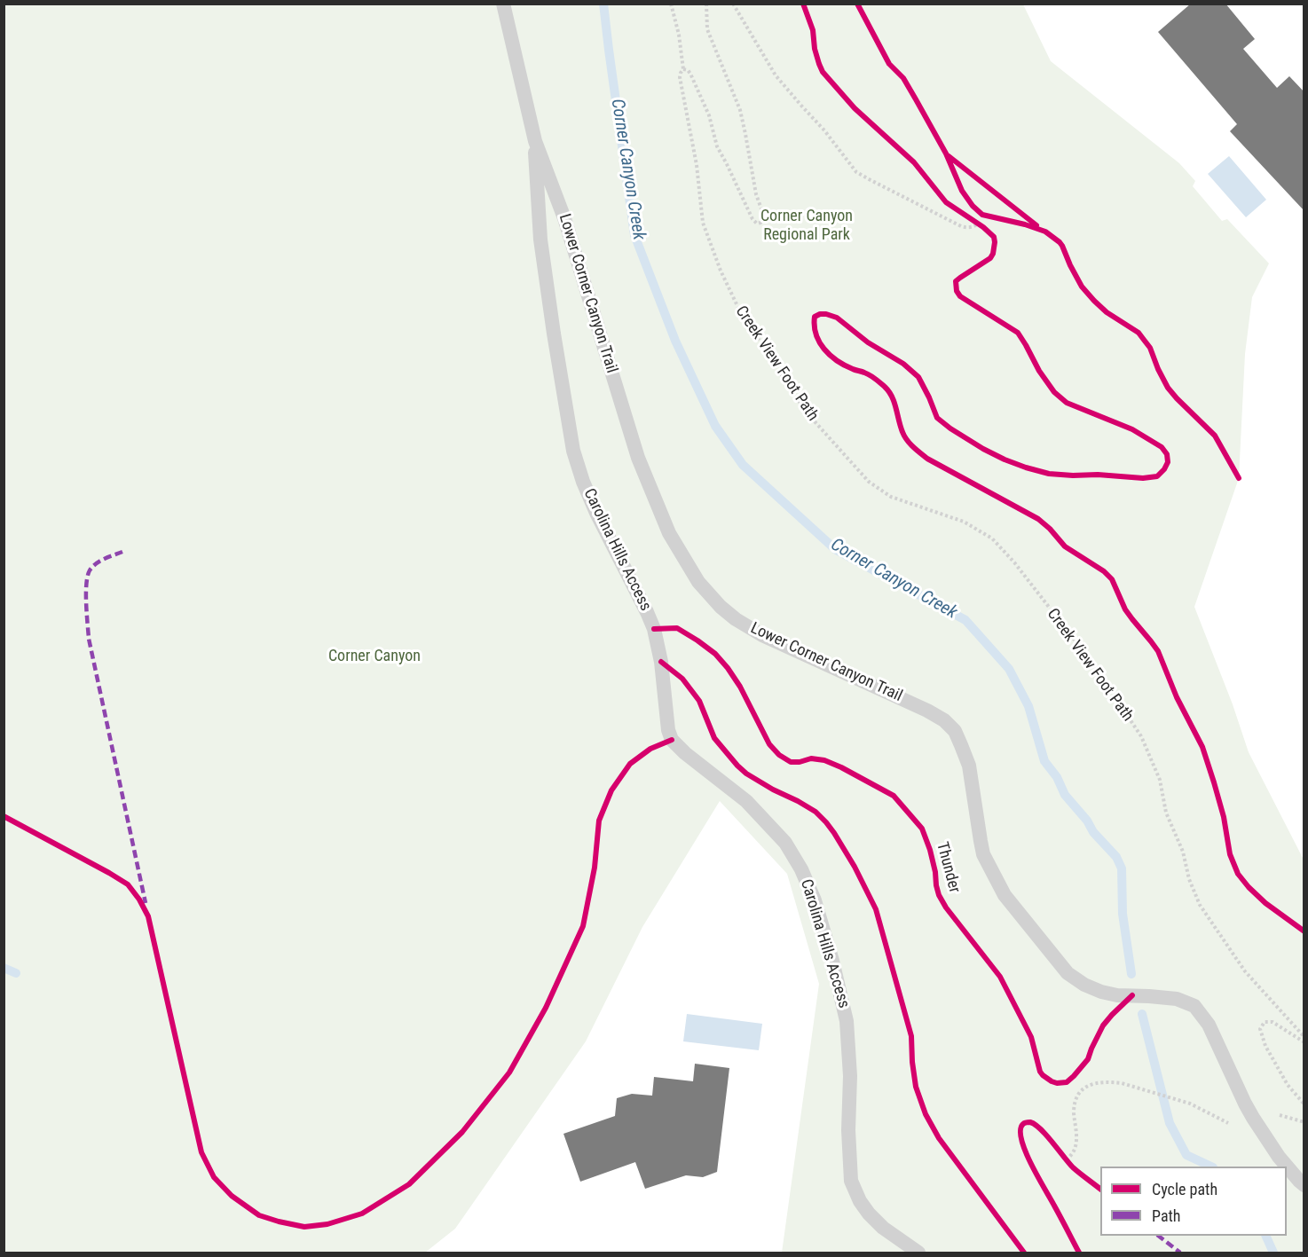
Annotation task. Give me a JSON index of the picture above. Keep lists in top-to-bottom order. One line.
{"streets":{"lane":["Lower Corner Canyon Trail","Carolina Hills Access"],"path":["Creek View Foot Path"],"cycle path":["Thunder"]},"crossings":[["Lower Corner Canyon Trail","Carolina Hills Access"]],"water":["Corner Canyon Creek"],"parks":["Corner Canyon Regional Park","Corner Canyon"],"legend":["Cycle path","Path"]}
